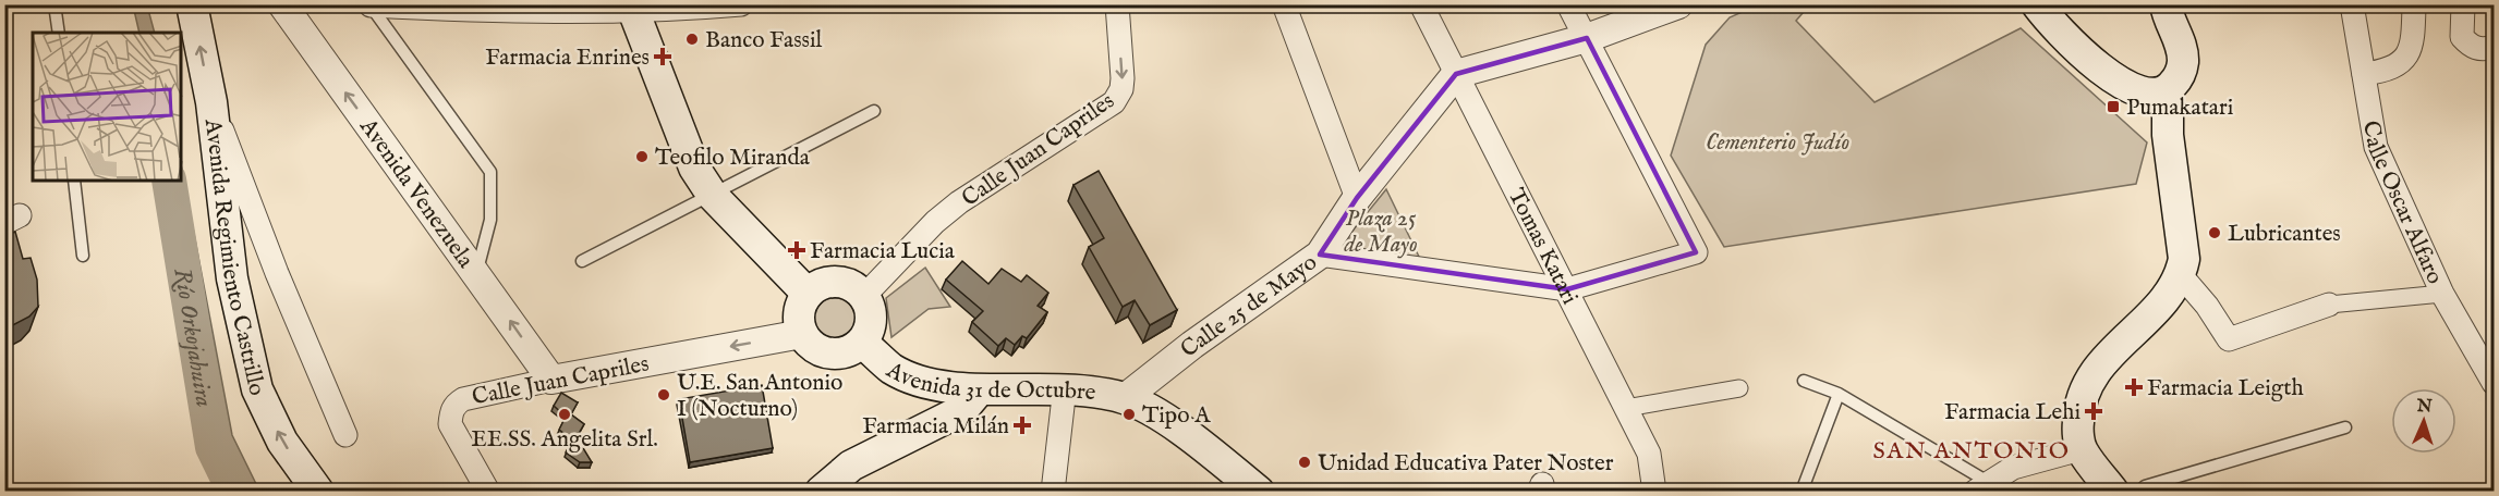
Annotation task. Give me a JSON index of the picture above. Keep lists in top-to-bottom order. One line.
{"streets":{"main road":["Avenida Regimiento Castrillo","Avenida 31 de Octubre"],"street":["Calle Juan Capriles","Avenida Venezuela","Calle Oscar Alfaro","Tomas Katari","Calle 25 de Mayo"]},"crossings":[["Calle Juan Capriles","Avenida Venezuela"],["Calle Juan Capriles","Avenida 31 de Octubre"],["Tomas Katari","Calle 25 de Mayo"],["Calle 25 de Mayo","Avenida 31 de Octubre"]],"one_way":["Calle Juan Capriles","Avenida Regimiento Castrillo"],"districts":["SAN ANTONIO"],"water":["Río Orkojahuira"],"parks":["Cementerio Judío","Plaza 25 de Mayo"],"places":{"other":["Banco Fassil","Teofilo Miranda","Lubricantes","U.E. San Antonio I (Nocturno)","EE.SS. Angelita Srl.","Tipo A","Unidad Educativa Pater Noster"],"health":["Farmacia Enrines","Farmacia Lucia","Farmacia Leigth","Farmacia Lehi","Farmacia Milán"],"transit":["Pumakatari"]},"north":"top"}
